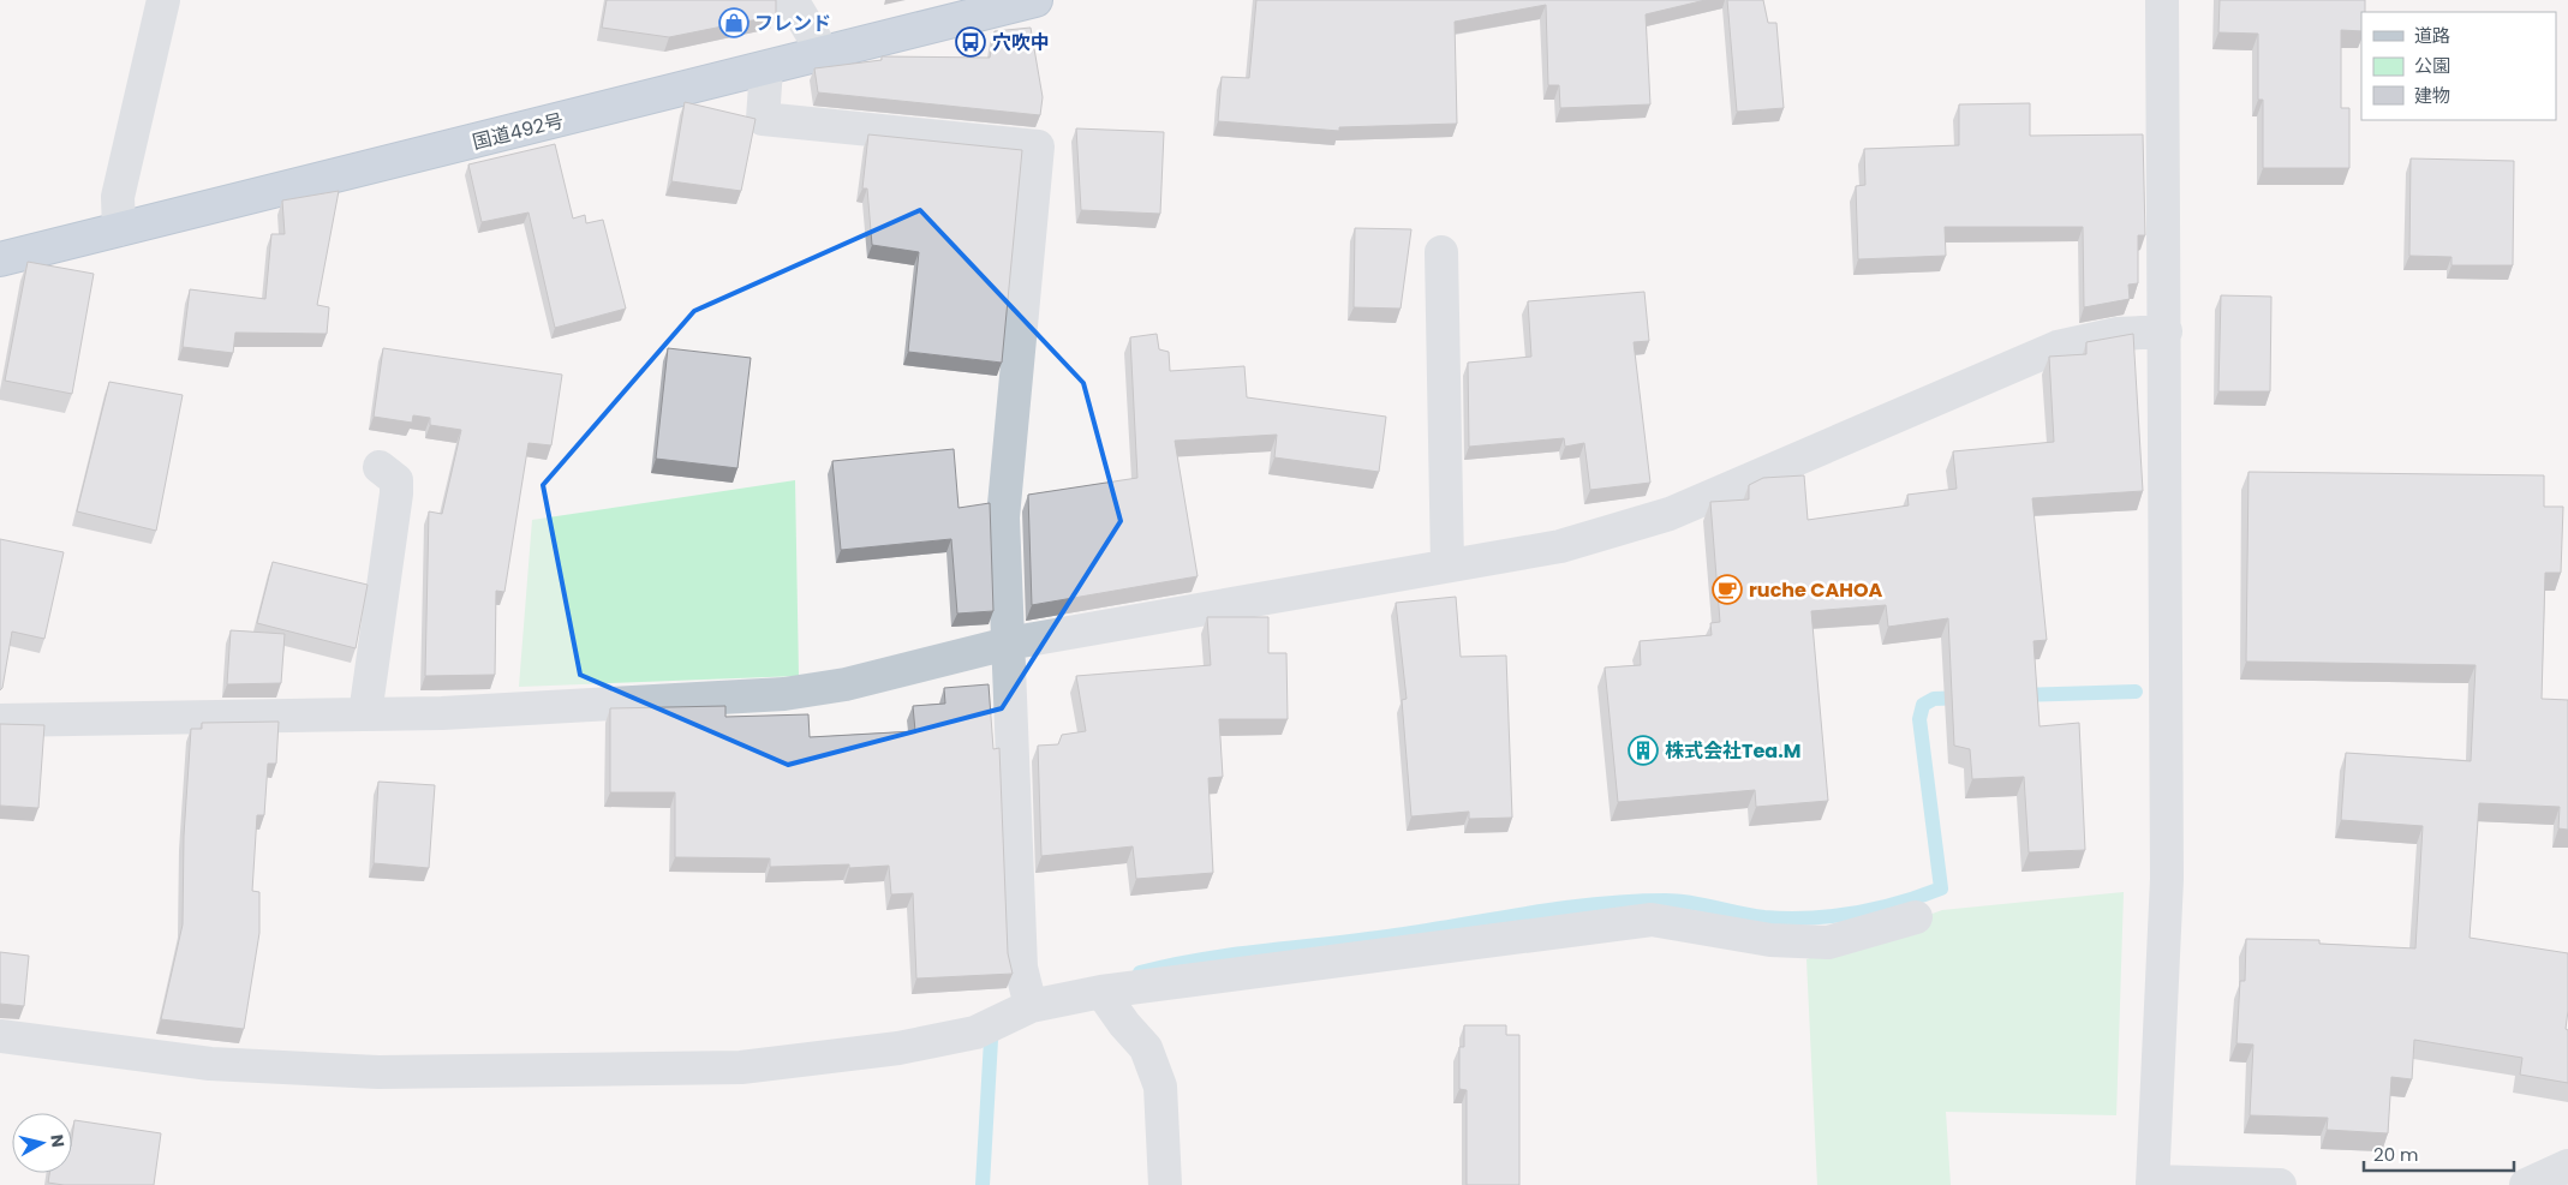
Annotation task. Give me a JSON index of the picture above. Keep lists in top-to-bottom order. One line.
{"streets":{"highway":["国道492号"]},"places":{"shop":["フレンド"],"bus stop":["穴吹中"],"cafe":["ruche CAHOA"],"building":["株式会社Tea.M"]},"legend":["道路","公園","建物"],"scale_bar":"20 m","north":"right"}
